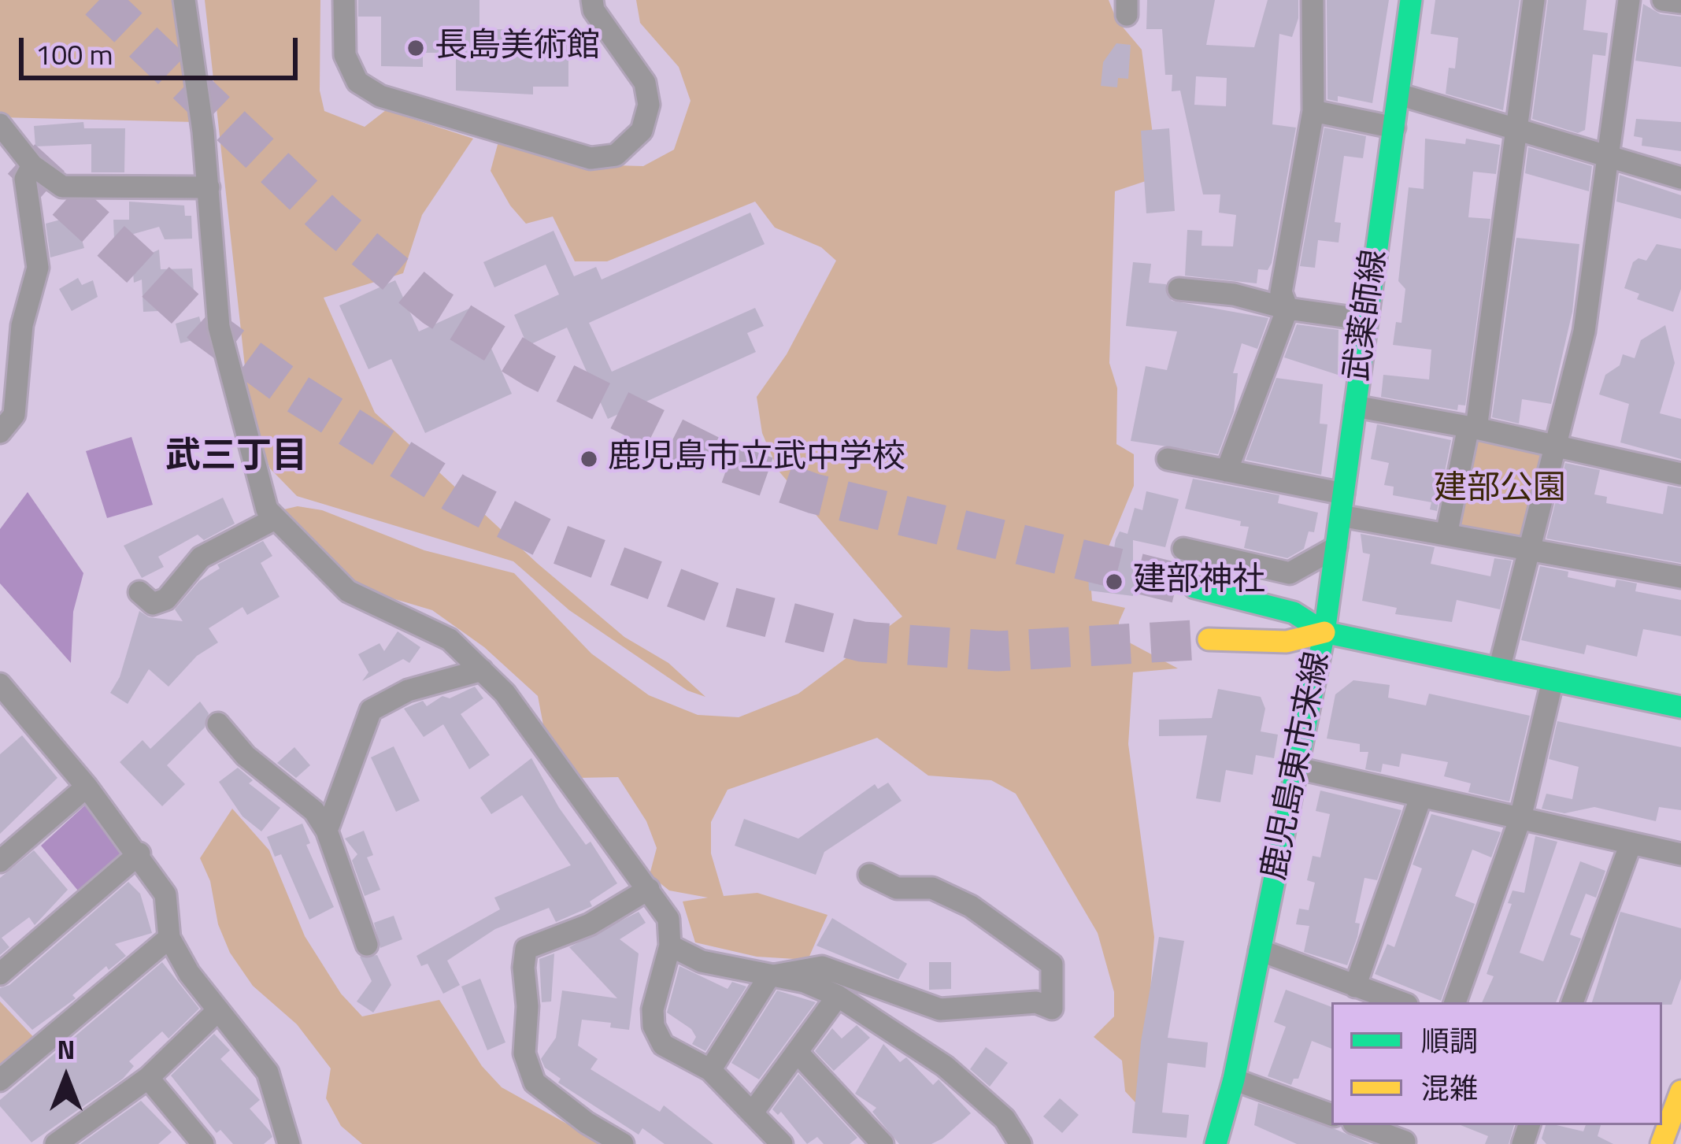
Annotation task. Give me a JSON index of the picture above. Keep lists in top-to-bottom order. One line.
{"streets":{"main road":["武薬師線","鹿児島東市来線"]},"crossings":[["武薬師線","鹿児島東市来線"]],"districts":["武三丁目"],"parks":["建部公園"],"places":["長島美術館","鹿児島市立武中学校","建部神社"],"legend":["順調","混雑"],"scale_bar":"100 m","north":"top"}
